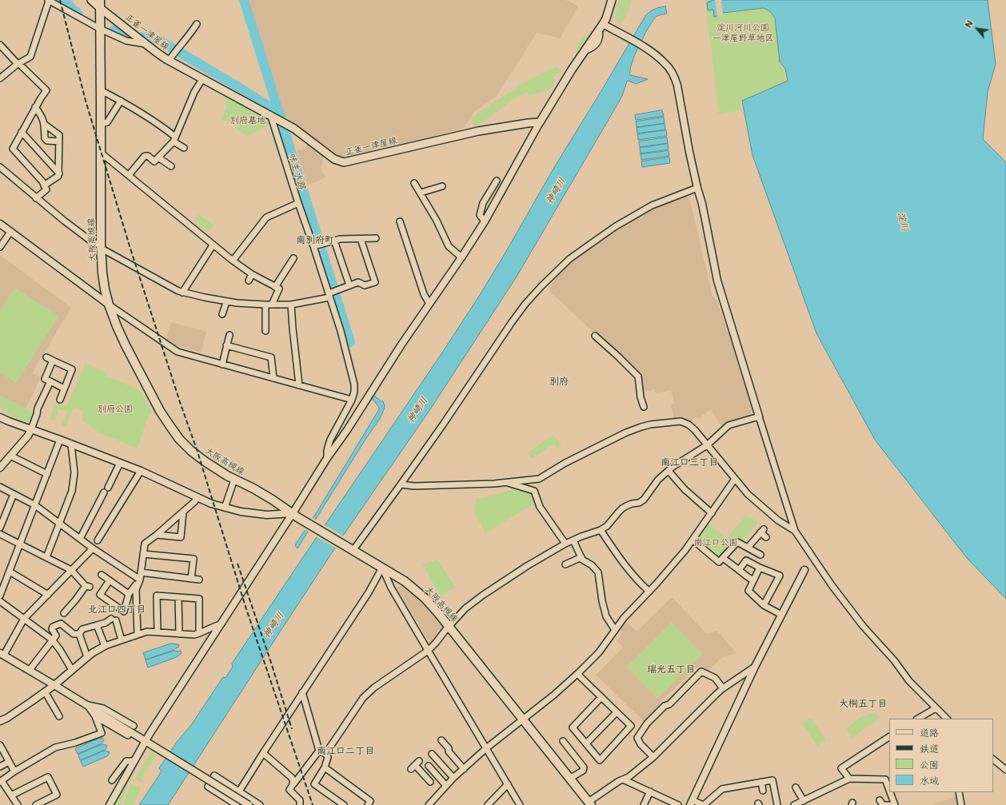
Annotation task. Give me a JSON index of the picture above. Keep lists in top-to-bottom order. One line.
{"streets":{"main road":["正雀一津屋線","大阪高槻線"]},"crossings":[["正雀一津屋線","大阪高槻線"]],"districts":["南別府町","別府","南江口三丁目","北江口四丁目","瑞光五丁目","大桐五丁目","南江口二丁目"],"water":["味生水路","神崎川","淀川"],"parks":["淀川河川公園 一津屋野草地区","別府墓地","別府公園","南江口公園"],"legend":["道路","鉄道","公園","水域"],"north":"top left"}
